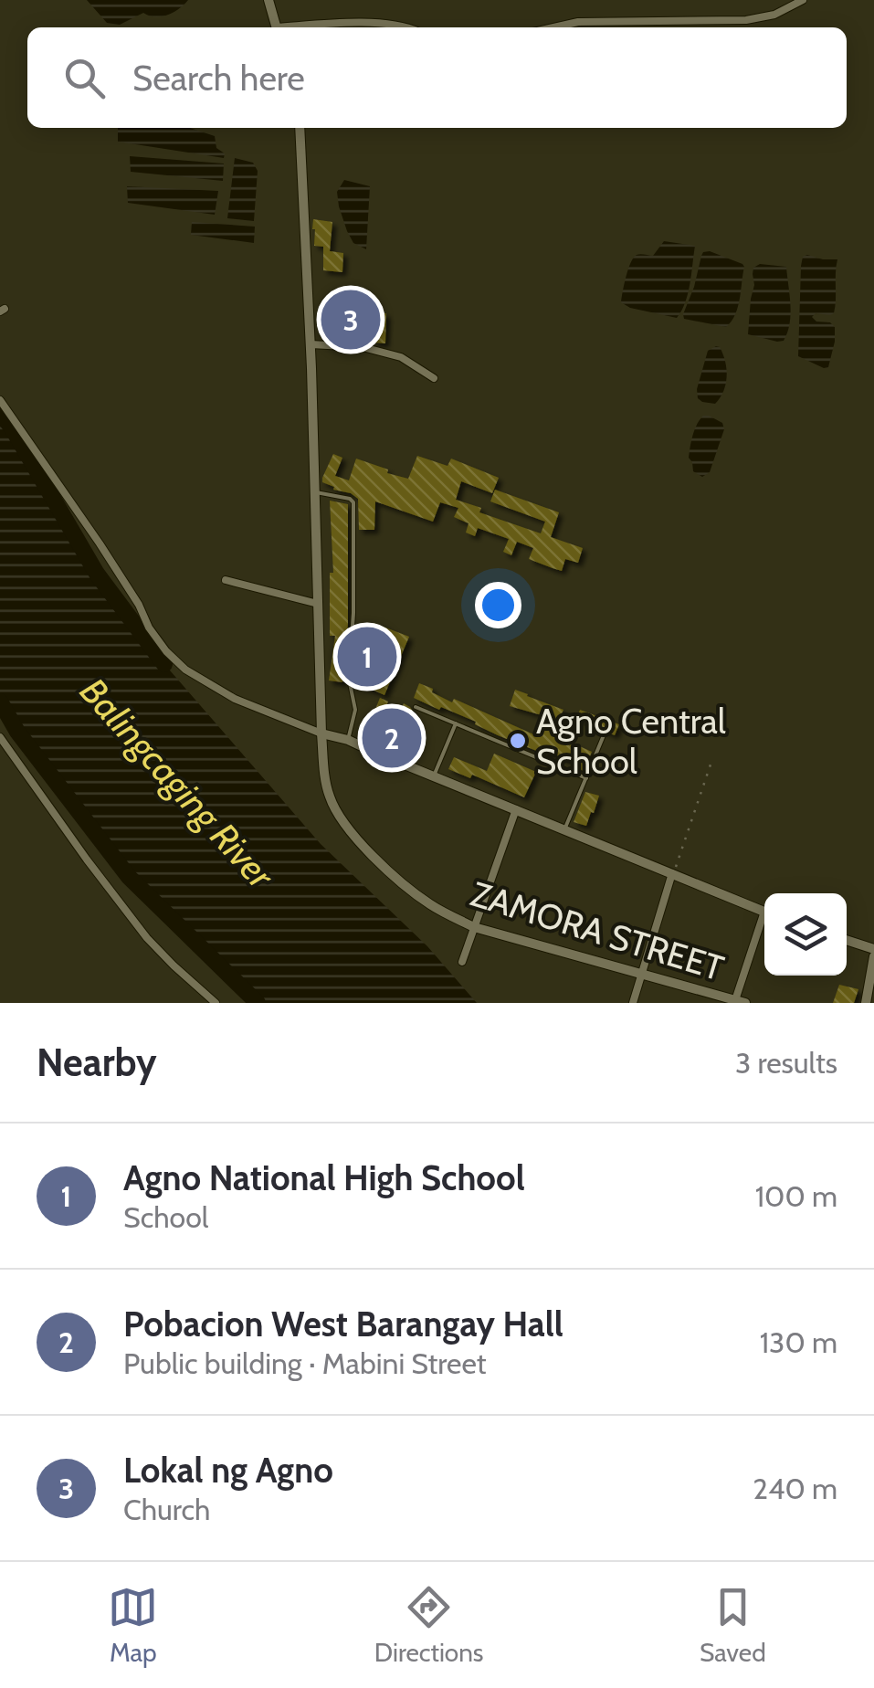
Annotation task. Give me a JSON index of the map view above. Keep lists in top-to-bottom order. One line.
{"streets":{"street":["ZAMORA STREET"]},"water":["Balingcaging River"],"places":["Agno Central School"],"page":{"search":"Search here","pins":["3","1","2"],"heading":["Nearby","3 results"],"list":[{"mark":"1","name":"Agno National High School","note":"School","value":"100 m"},{"mark":"2","name":"Pobacion West Barangay Hall","note":"Public building · Mabini Street","value":"130 m"},{"mark":"3","name":"Lokal ng Agno","note":"Church","value":"240 m"}],"nav":["Map","Directions","Saved"]}}
